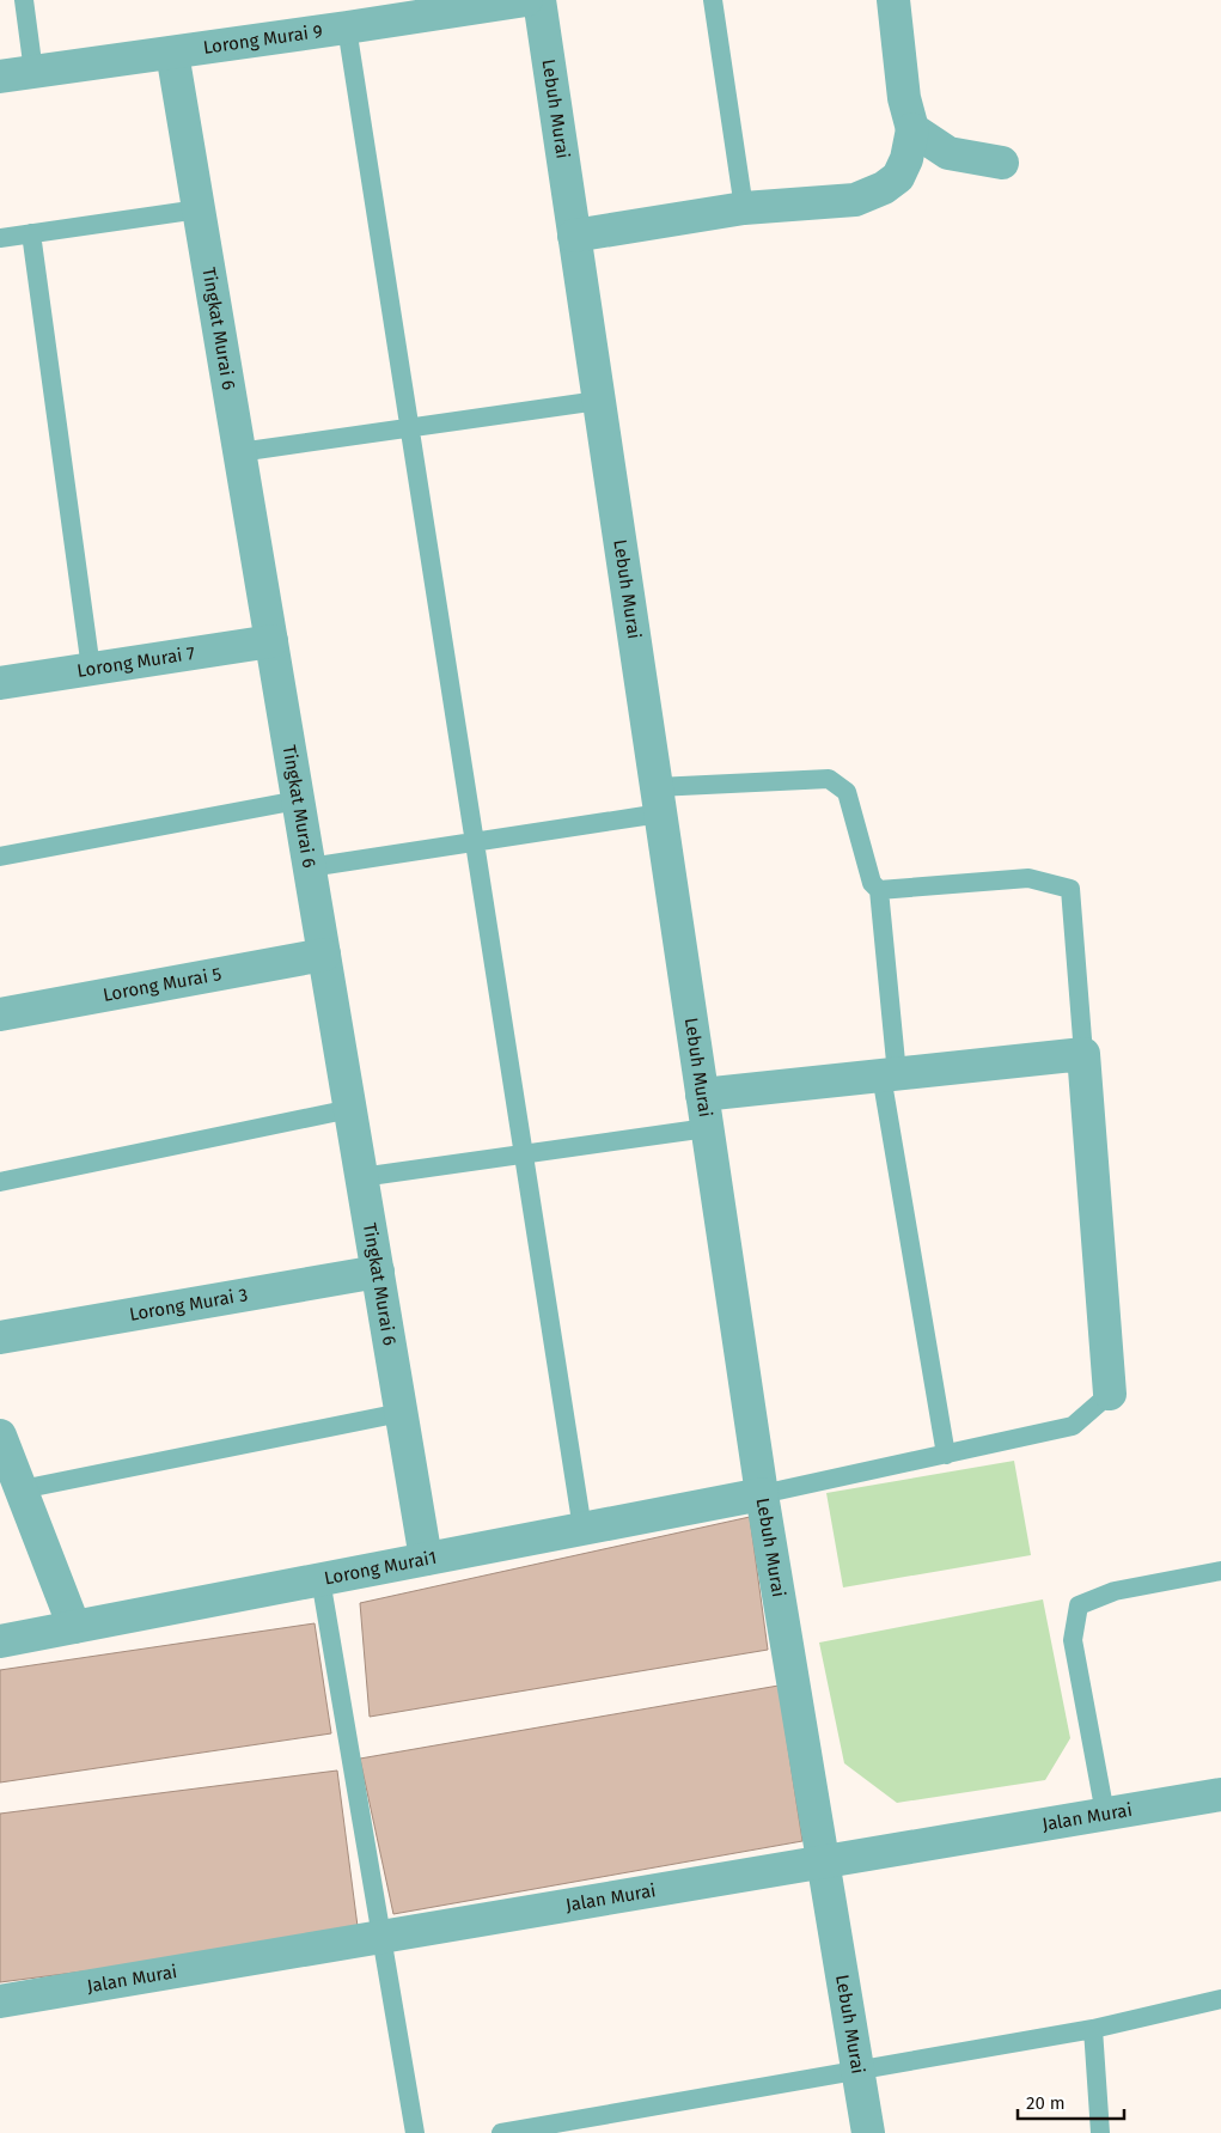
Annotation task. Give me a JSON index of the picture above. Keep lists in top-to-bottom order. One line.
{"streets":{"street":["Lorong Murai 9","Lebuh Murai","Tingkat Murai 6","Lorong Murai 7","Lorong Murai 5","Lorong Murai 3","Lorong Murai1","Jalan Murai"]},"crossings":[["Lorong Murai 9","Tingkat Murai 6"],["Lebuh Murai","Lorong Murai1"],["Lebuh Murai","Jalan Murai"],["Tingkat Murai 6","Lorong Murai 7"],["Tingkat Murai 6","Lorong Murai 5"],["Tingkat Murai 6","Lorong Murai 3"],["Tingkat Murai 6","Lorong Murai1"]],"scale_bar":"20 m"}
